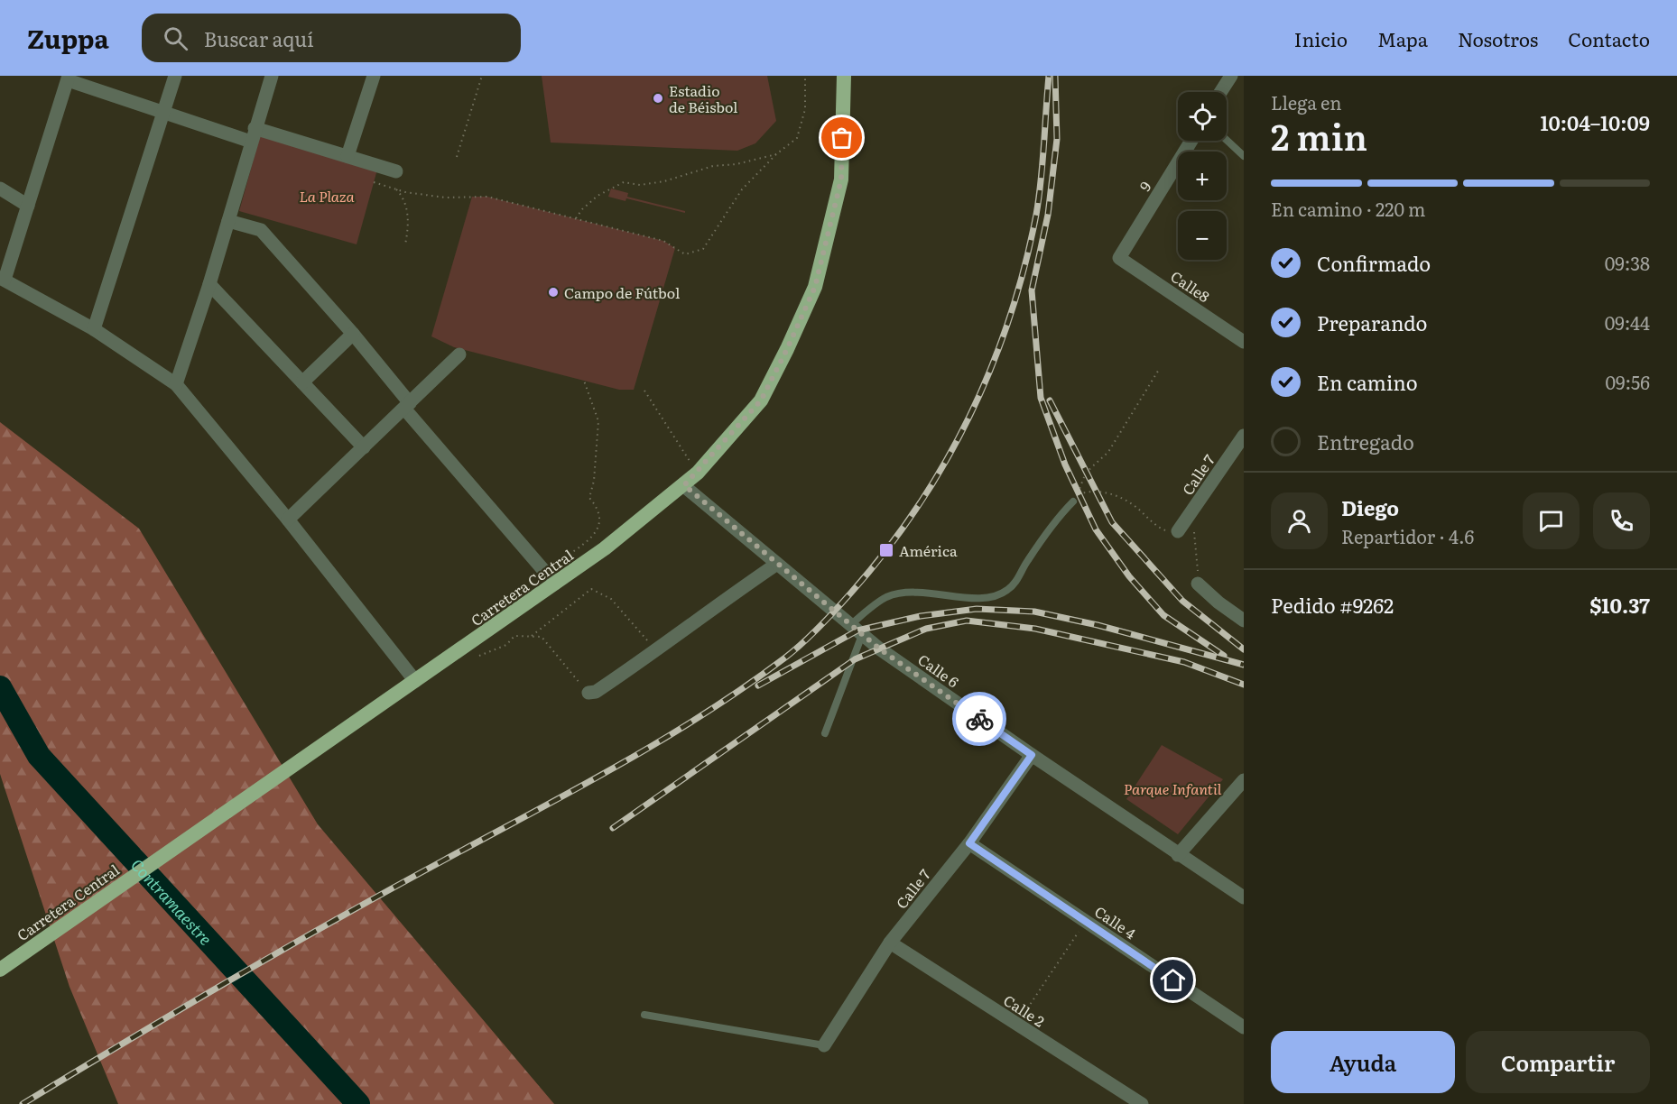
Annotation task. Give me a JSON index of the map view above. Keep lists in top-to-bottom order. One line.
{"streets":{"highway":["Carretera Central"],"street":["9","Calle8","Calle 7","Calle 6","Calle 4","Calle 2"]},"crossings":[["9","Calle8"],["Calle 7","Calle 6"],["Calle 7","Calle 4"],["Calle 7","Calle 2"],["Carretera Central","Calle 6"]],"water":["Contramaestre"],"parks":["La Plaza","Parque Infantil"],"places":{"other":["Estadio de Béisbol","Campo de Fútbol"],"transit":["América"]},"page":{"header":"Zuppa","search":"Buscar aquí","nav":["Inicio","Mapa","Nosotros","Contacto"],"heading":["2 min","Llega en","10:04–10:09"],"panel":["Diego","Repartidor · 4.6","Pedido #9262","$10.37"],"map_buttons":["+","−"],"bar":"En camino · 220 m","list":[["Confirmado","09:38"],["Preparando","09:44"],["En camino","09:56"],"Entregado"],"buttons":["Ayuda","Compartir"]}}
